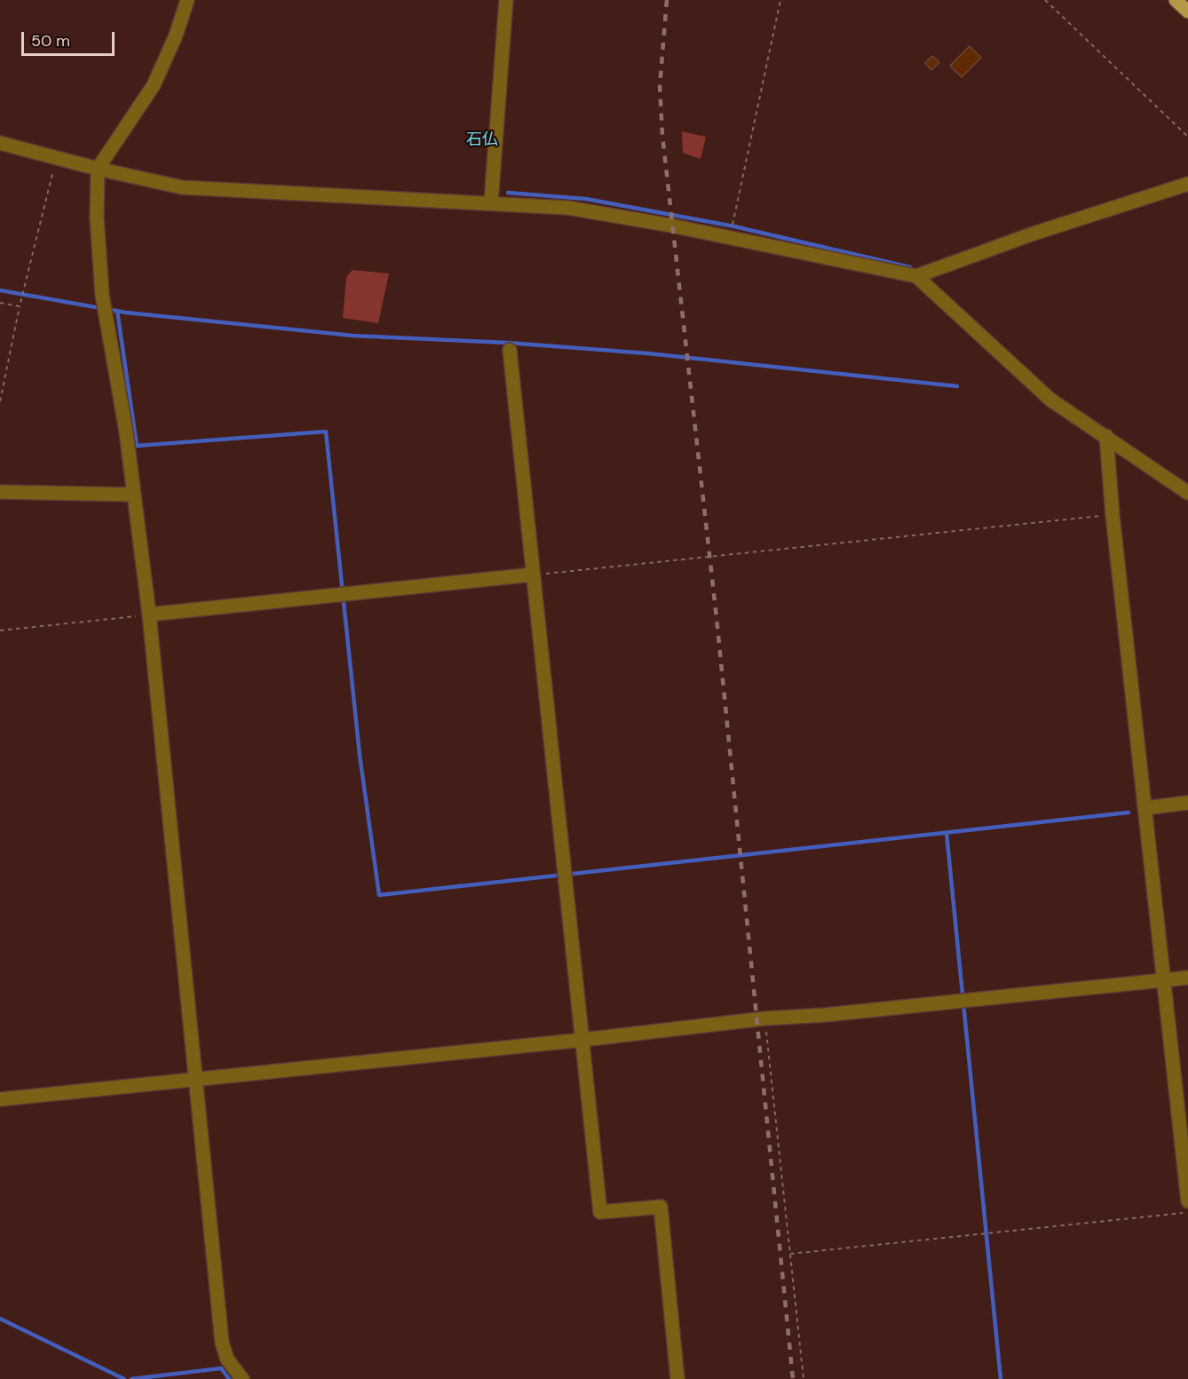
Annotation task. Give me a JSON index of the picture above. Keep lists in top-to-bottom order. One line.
{"districts":["石仏"],"scale_bar":"50 m"}
